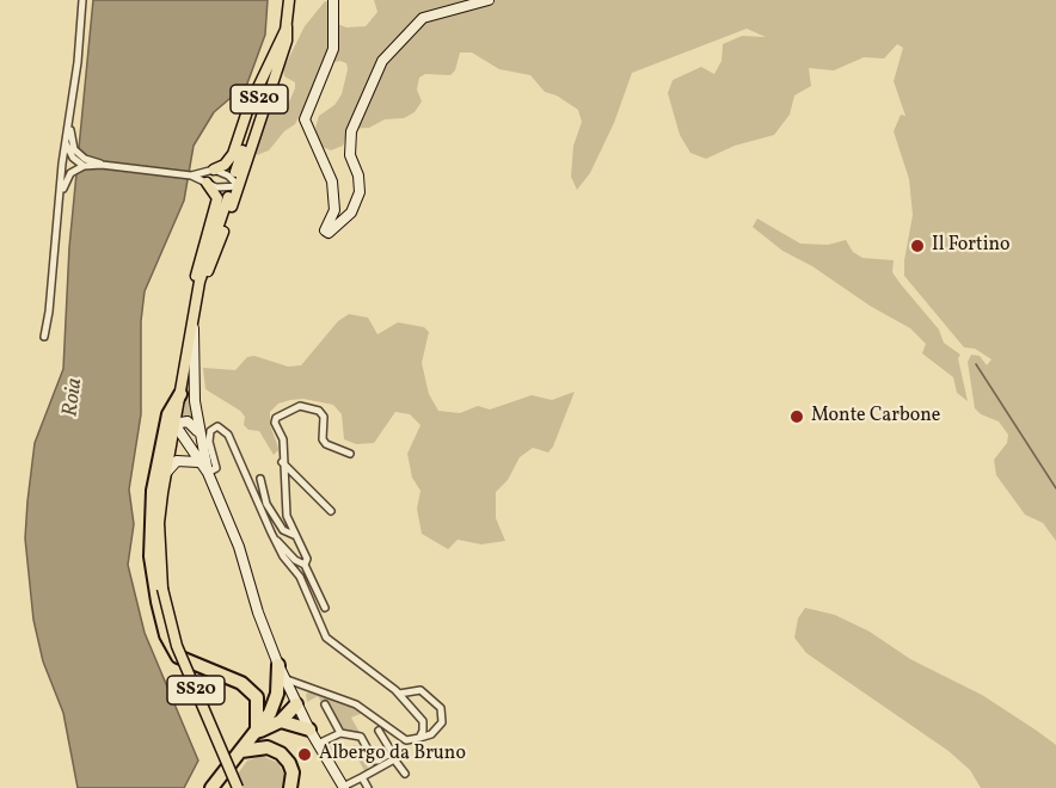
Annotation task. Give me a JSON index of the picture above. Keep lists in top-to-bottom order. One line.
{"streets":{"main road":["SS20"]},"water":["Roia"],"places":["Il Fortino","Monte Carbone","Albergo da Bruno"]}
